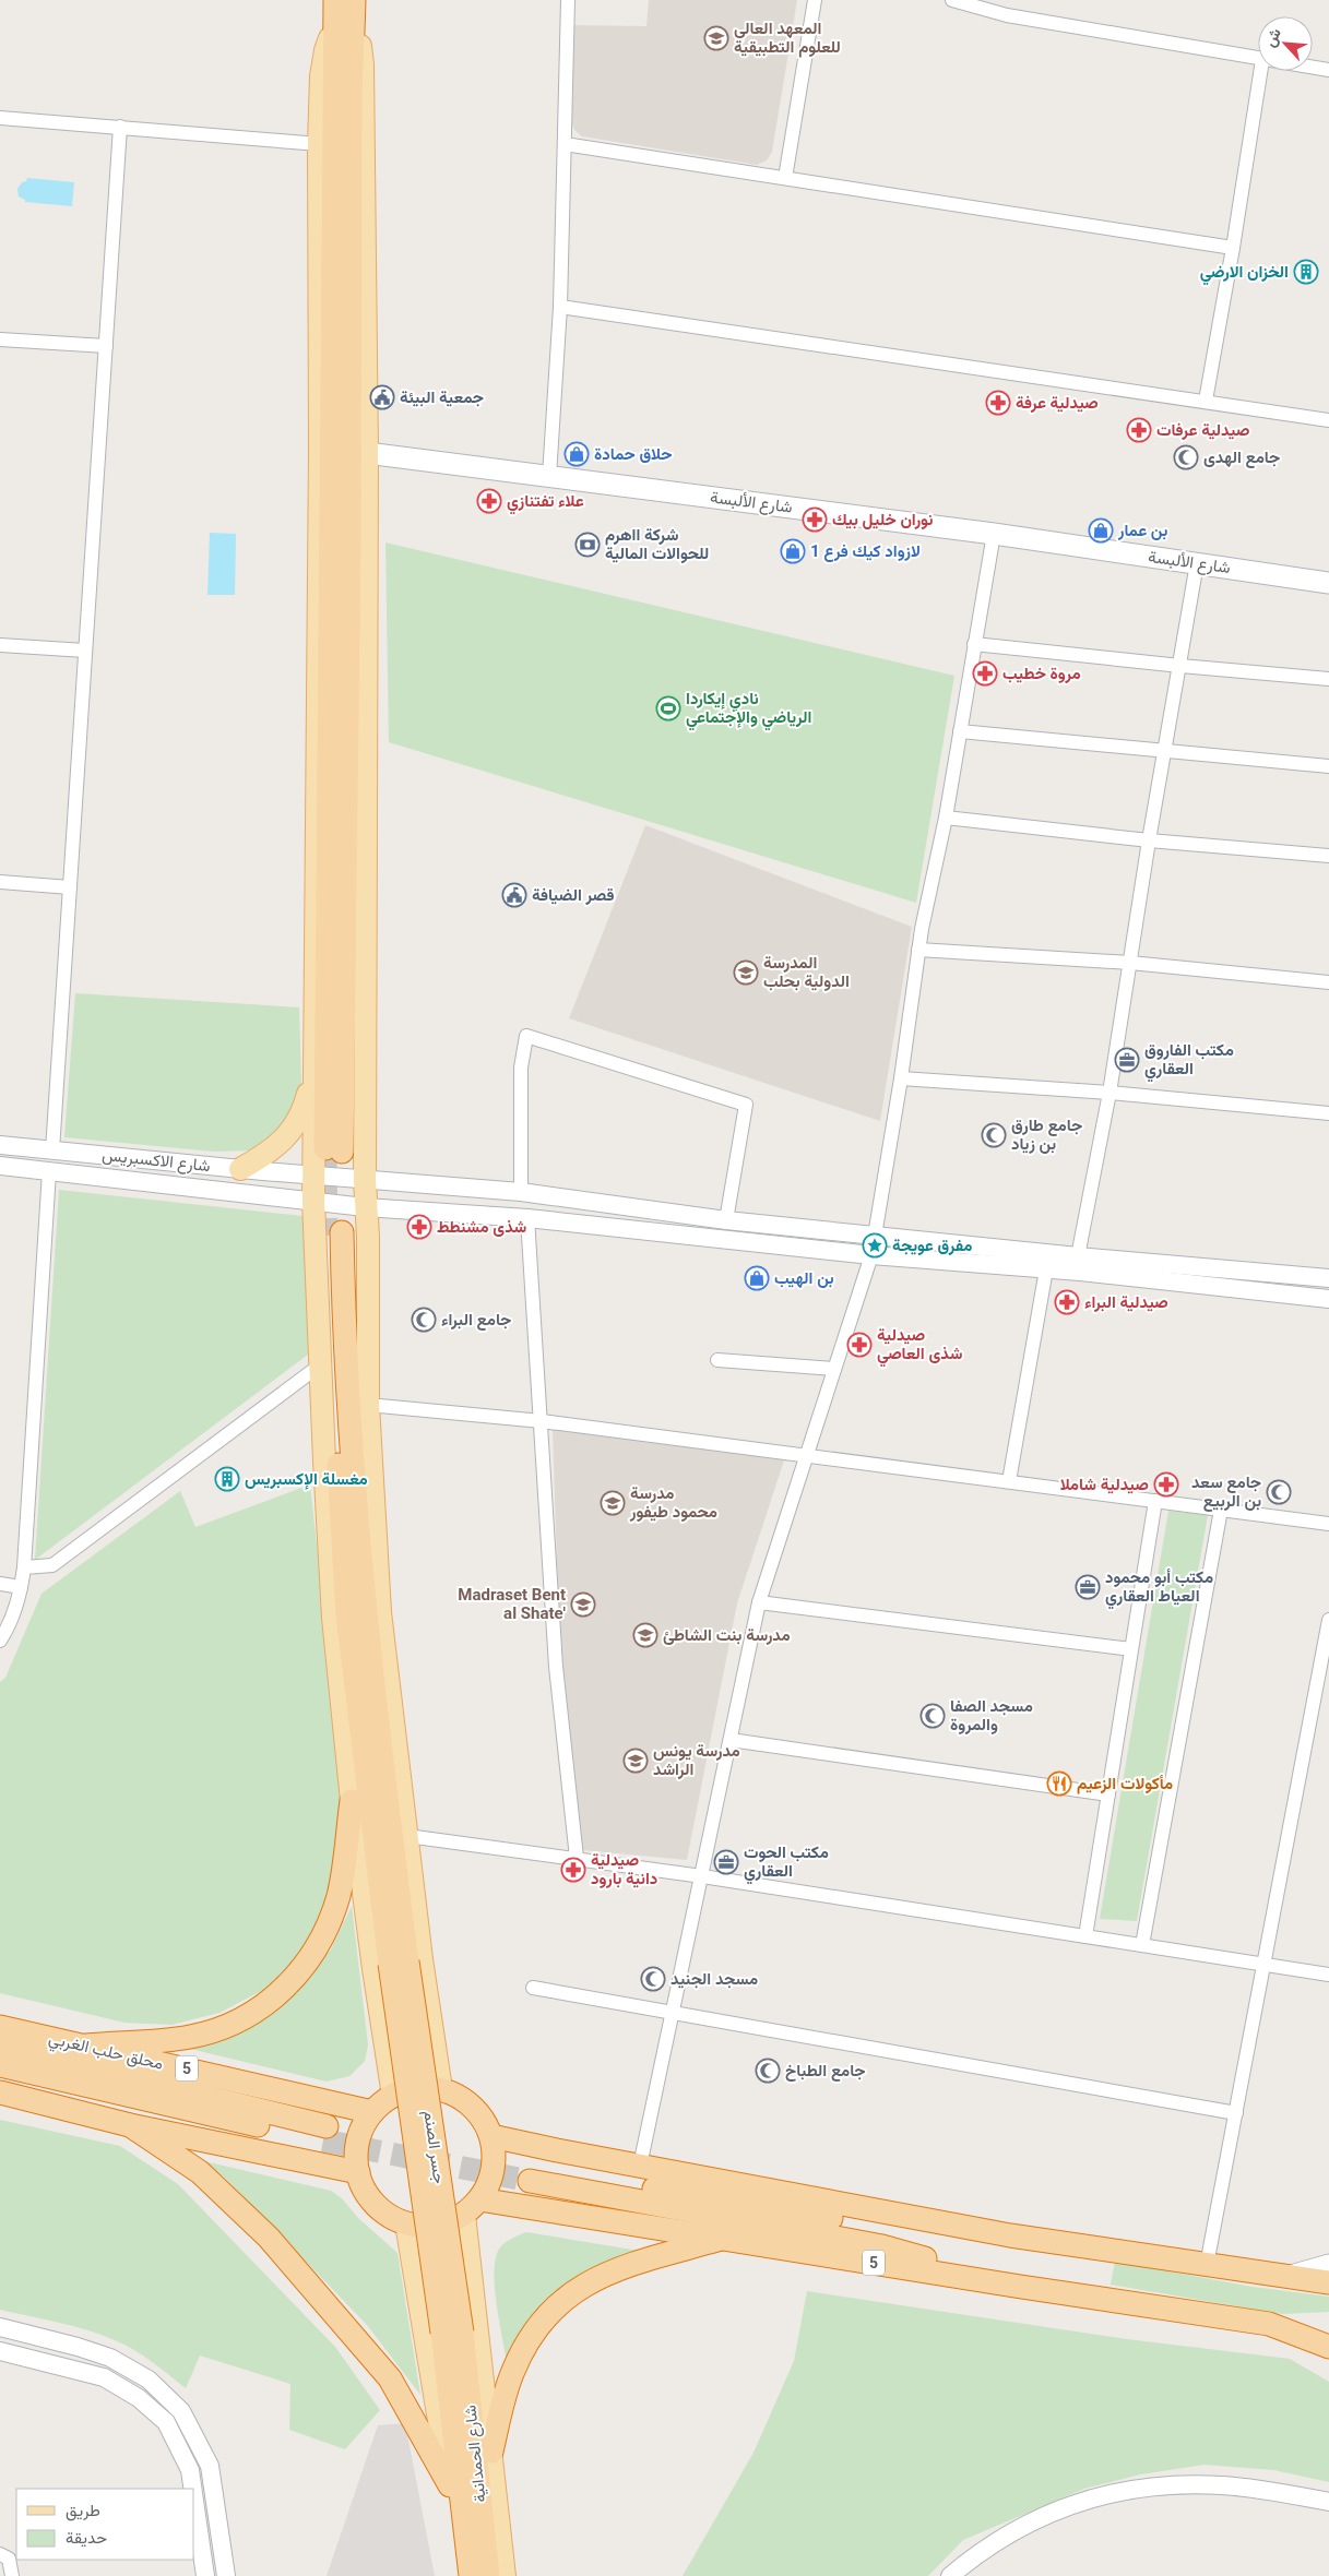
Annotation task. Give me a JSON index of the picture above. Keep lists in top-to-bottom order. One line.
{"streets":{"highway":["محلق حلب الغربي","5","جسر الصنم","شارع الحمدانية"],"main road":["شارع الألبسة"],"street":["شارع الاكسبريس"]},"crossings":[["محلق حلب الغربي","5"],["جسر الصنم","شارع الحمدانية"]],"places":{"school or university":["المعهد العالي للعلوم التطبيقية","المدرسة الدولية بحلب","مدرسة محمود طيفور","Madraset Bent al Shate'","مدرسة بنت الشاطئ","مدرسة يونس الراشد"],"building":["الخزان الارضي","مغسلة الإكسبريس"],"public building":["جمعية البيئة","قصر الضيافة"],"pharmacy":["صيدلية عرفة","صيدلية عرفات","علاء تفتنازي","نوران خليل بيك","مروة خطيب","شذى مشنطط","صيدلية البراء","صيدلية شذى العاصي","صيدلية شاملا","صيدلية دانية بارود"],"shop":["حلاق حمادة","بن عمار","لازواد كيك فرع 1","بن الهيب"],"mosque":["جامع الهدى","جامع طارق بن زياد","جامع البراء","جامع سعد بن الربيع","مسجد الصفا والمروة","مسجد الجنيد","جامع الطباخ"],"bank":["شركة ااهرم للحوالات المالية"],"sports":["نادي إيكاردا الرياضي والإجتماعي"],"office":["مكتب الفاروق العقاري","مكتب أبو محمود العياط العقاري","مكتب الحوت العقاري"],"place":["مفرق عويجة"],"restaurant":["مأكولات الزعيم"]},"legend":["طريق","حديقة"],"north":"top left"}
